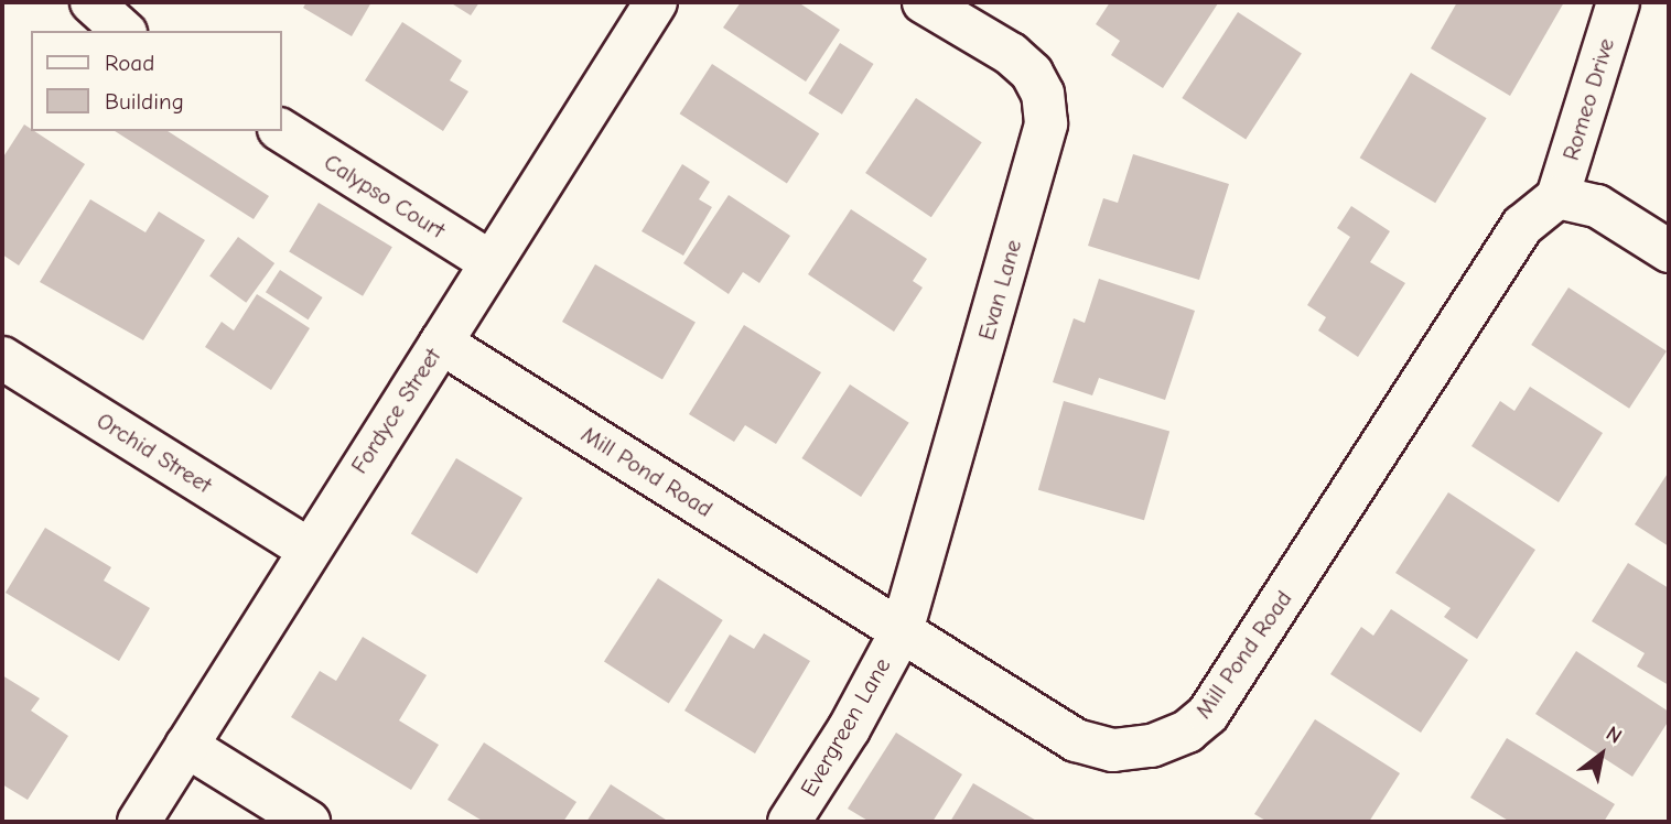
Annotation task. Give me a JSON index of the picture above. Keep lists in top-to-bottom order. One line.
{"streets":{"street":["Romeo Drive","Calypso Court","Evan Lane","Fordyce Street","Orchid Street","Mill Pond Road","Evergreen Lane"]},"crossings":[["Romeo Drive","Mill Pond Road"],["Calypso Court","Fordyce Street"],["Evan Lane","Mill Pond Road"],["Evan Lane","Evergreen Lane"],["Fordyce Street","Orchid Street"],["Fordyce Street","Mill Pond Road"],["Mill Pond Road","Evergreen Lane"]],"legend":["Road","Building"],"north":"top right"}
